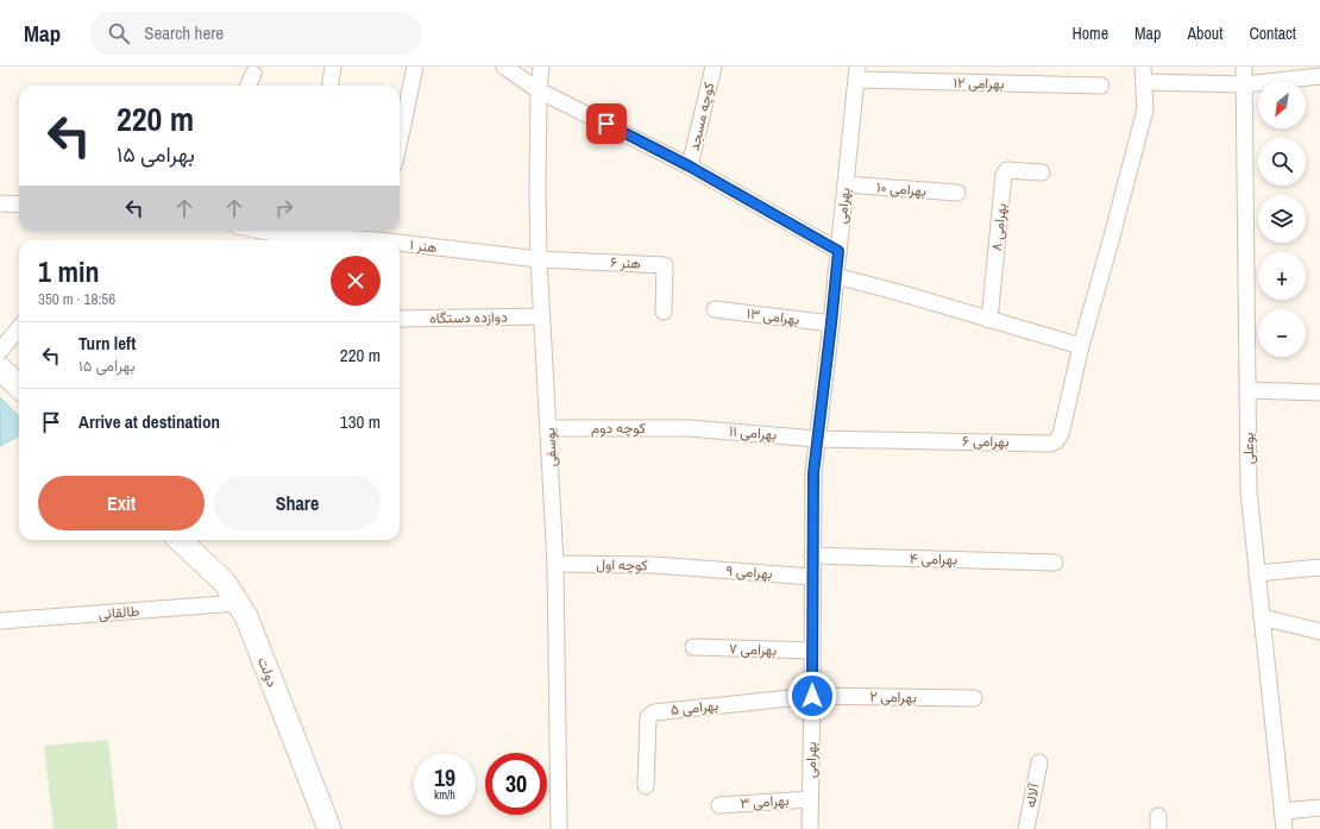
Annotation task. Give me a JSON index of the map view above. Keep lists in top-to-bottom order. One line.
{"streets":{"main road":["دولت"],"street":["بهرامی ۱۲","کوچه مسجد","بهرامی ۱۰","بهرامی","بهرامی ۸","هنر ۱","هنر ۶","بهرامی ۱۳","دوازده دستگاه","کوچه دوم","بهرامی ۱۱","بهرامی ۶","یوسفی","بوعلی","بهرامی ۴","کوچه اول","بهرامی ۹","طالقانی","بهرامی ۷","بهرامی ۲","بهرامی ۵","آلاله","بهرامی ۳"]},"crossings":[["بهرامی ۱۲","بهرامی"],["بهرامی ۱۰","بهرامی"],["بهرامی","بهرامی ۱۳"],["بهرامی","بهرامی ۱۱"],["بهرامی","بهرامی ۶"],["بهرامی","بهرامی ۴"],["بهرامی","بهرامی ۹"],["بهرامی","بهرامی ۷"],["بهرامی","بهرامی ۲"],["بهرامی","بهرامی ۵"],["بهرامی","بهرامی ۳"],["هنر ۱","هنر ۶"],["هنر ۱","یوسفی"],["هنر ۶","یوسفی"],["دوازده دستگاه","یوسفی"],["کوچه دوم","بهرامی ۱۱"],["کوچه دوم","یوسفی"],["بهرامی ۱۱","بهرامی ۶"],["یوسفی","کوچه اول"],["کوچه اول","بهرامی ۹"],["طالقانی","دولت"],["بهرامی ۲","بهرامی ۵"]],"north":"bottom left","page":{"header":"Map","search":"Search here","nav":["Home","Map","About","Contact"],"map_buttons":["+","−"],"turn":["220 m","بهرامی ۱۵"],"heading":["1 min","350 m · 18:56"],"list":[{"name":"Turn left","note":"بهرامی ۱۵","value":"220 m"},{"name":"Arrive at destination","value":"130 m"}],"buttons":["Exit","Share"],"speed":"19 km/h","limit":"30"}}
